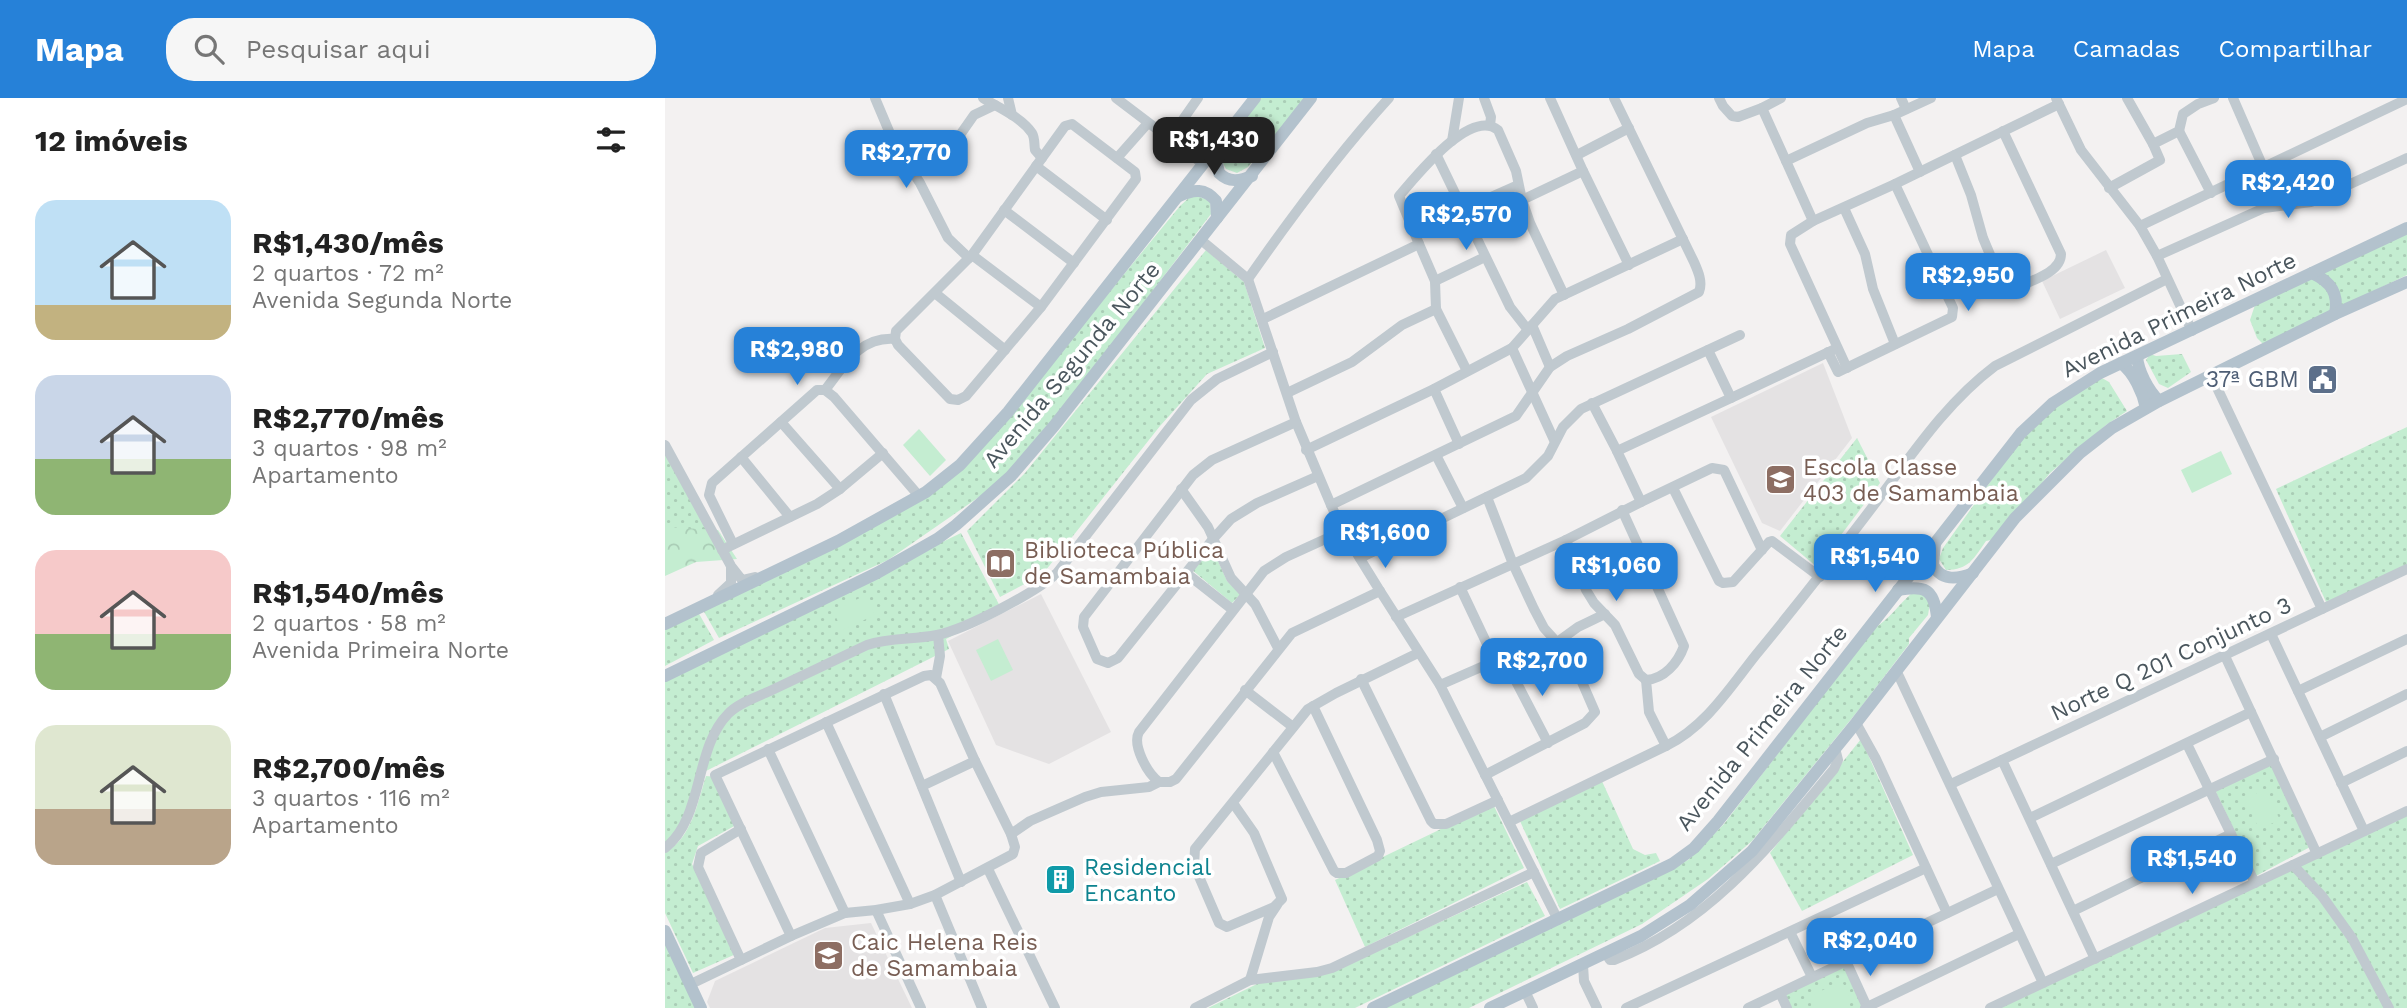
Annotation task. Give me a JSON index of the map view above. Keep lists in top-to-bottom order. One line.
{"streets":{"main road":["Avenida Primeira Norte","Avenida Segunda Norte"],"street":["Norte Q 201 Conjunto 3"]},"places":{"public building":["37ª GBM"],"school or university":["Escola Classe 403 de Samambaia","Caic Helena Reis de Samambaia"],"library":["Biblioteca Pública de Samambaia"],"building":["Residencial Encanto"]},"page":{"header":"Mapa","search":"Pesquisar aqui","nav":["Mapa","Camadas","Compartilhar"],"heading":"12 imóveis","price":["R$1,430","R$2,770","R$2,420","R$2,570","R$2,950","R$2,980","R$1,600","R$1,540","R$1,060","R$2,700","R$1,540","R$2,040"],"list":[{"name":"R$1,430/mês","note":"2 quartos · 72 m² · Avenida Segunda Norte"},{"name":"R$2,770/mês","note":"3 quartos · 98 m² · Apartamento"},{"name":"R$1,540/mês","note":"2 quartos · 58 m² · Avenida Primeira Norte"},{"name":"R$2,700/mês","note":"3 quartos · 116 m² · Apartamento"}]}}
